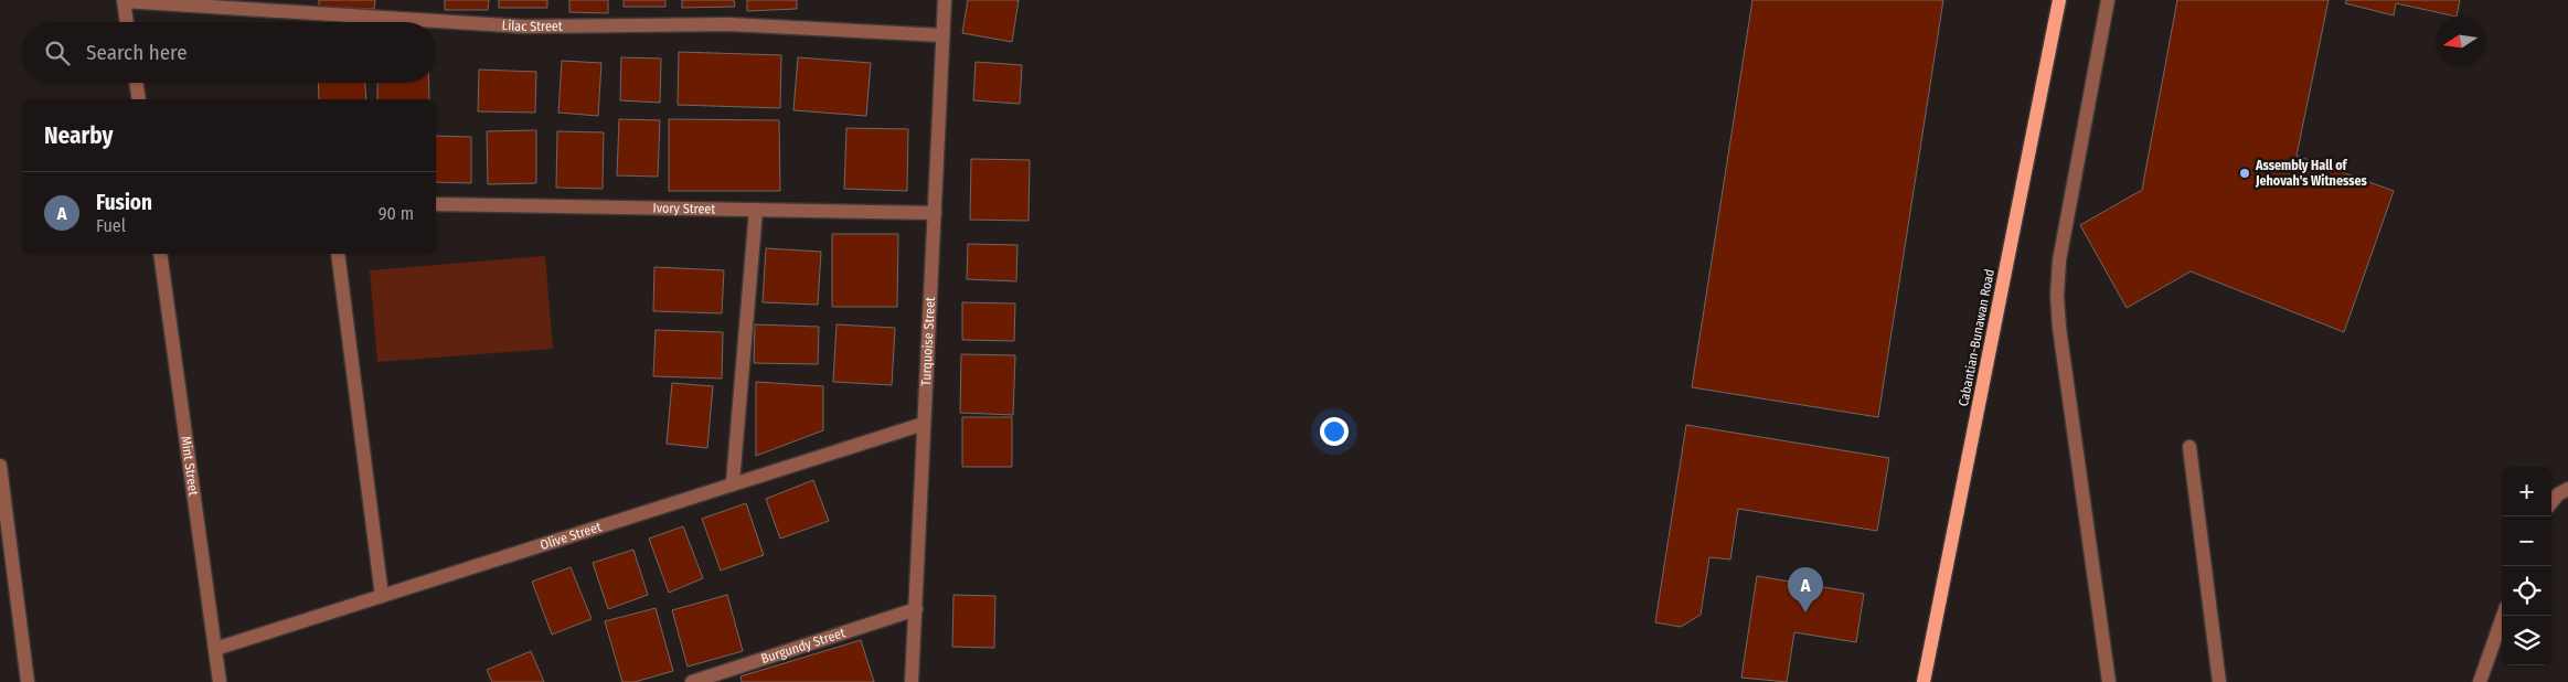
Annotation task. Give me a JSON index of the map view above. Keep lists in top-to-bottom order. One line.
{"streets":{"main road":["Cabantian-Bunawan Road"],"street":["Lilac Street","Ivory Street","Turquoise Street","Mint Street","Olive Street","Burgundy Street"]},"crossings":[["Lilac Street","Turquoise Street"],["Ivory Street","Turquoise Street"],["Turquoise Street","Olive Street"],["Turquoise Street","Burgundy Street"],["Mint Street","Olive Street"]],"places":["Assembly Hall of Jehovah's Witnesses"],"north":"left","page":{"search":"Search here","heading":"Nearby","list":[{"mark":"A","name":"Fusion","note":"Fuel","value":"90 m"}],"map_buttons":["+","−"],"pins":"A"}}
